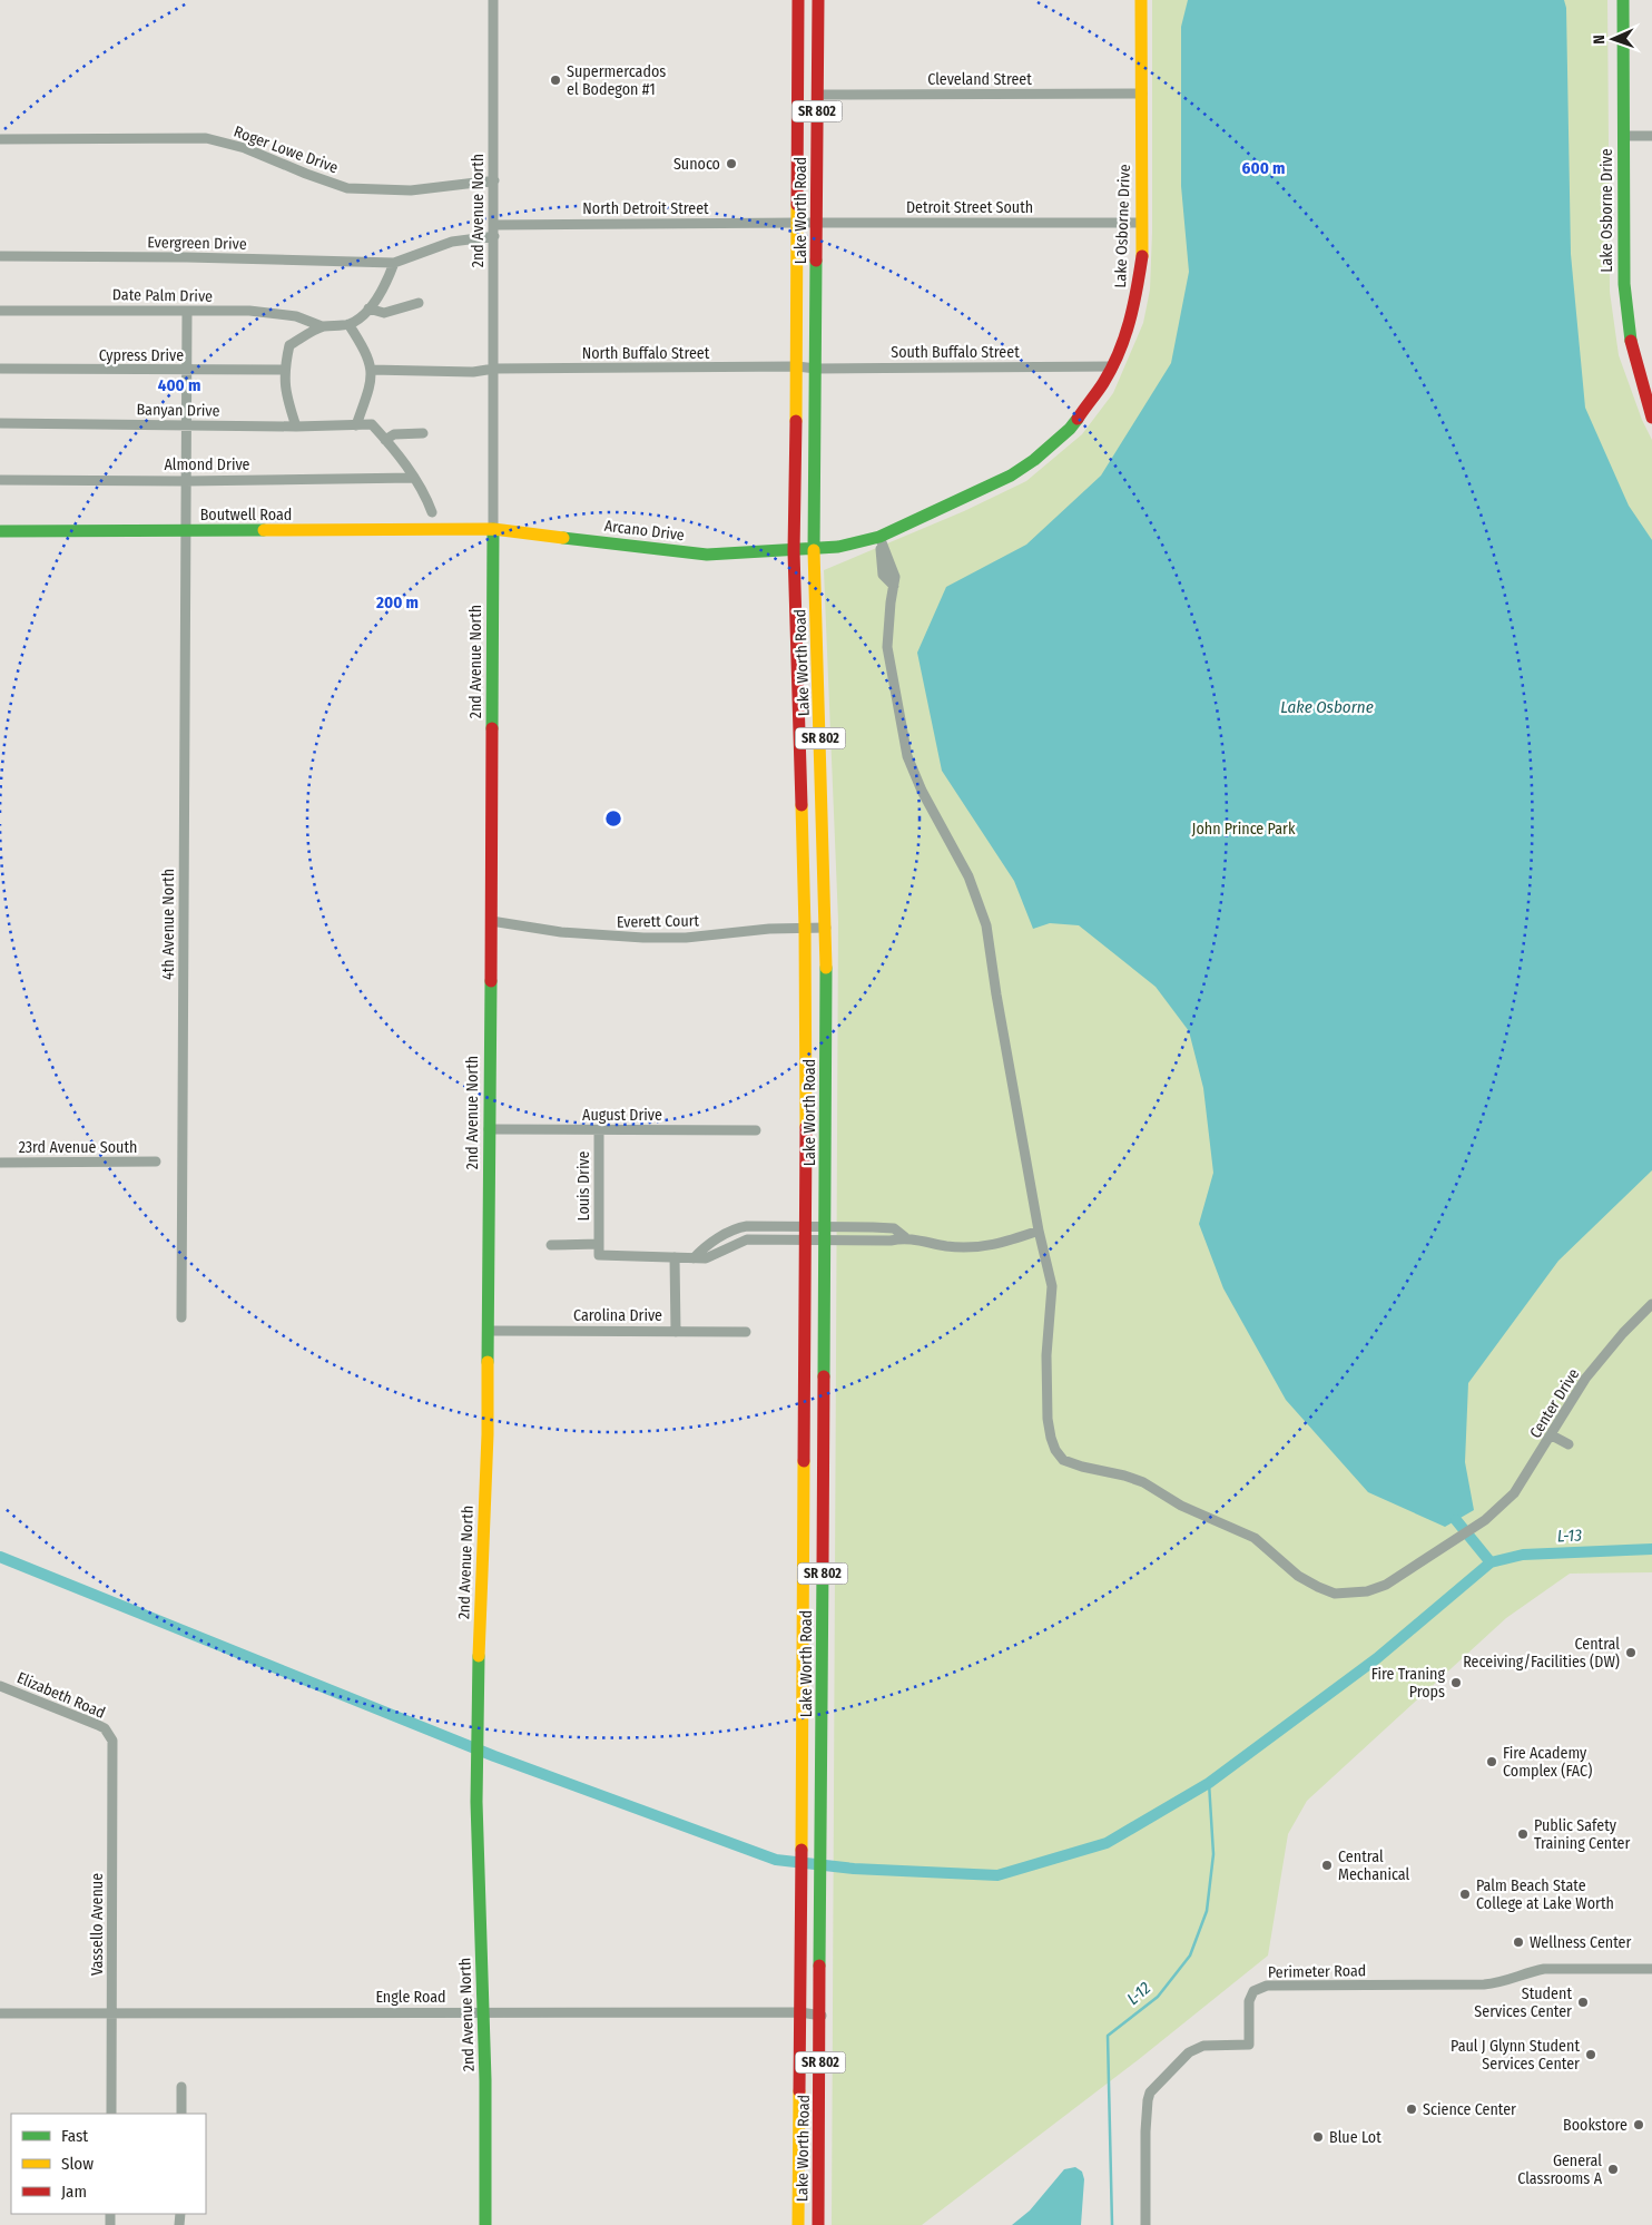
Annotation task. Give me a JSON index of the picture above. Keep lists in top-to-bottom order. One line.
{"streets":{"main road":["SR 802","2nd Avenue North","Lake Worth Road","Lake Osborne Drive","Boutwell Road","Arcano Drive"],"street":["Cleveland Street","Roger Lowe Drive","Detroit Street South","North Detroit Street","Evergreen Drive","Date Palm Drive","South Buffalo Street","North Buffalo Street","Cypress Drive","Banyan Drive","Almond Drive","Everett Court","4th Avenue North","August Drive","23rd Avenue South","Louis Drive","Carolina Drive","Center Drive","Elizabeth Road","Vassello Avenue","Perimeter Road","Engle Road"]},"crossings":[["Cleveland Street","Lake Worth Road"],["Cleveland Street","Lake Osborne Drive"],["Roger Lowe Drive","2nd Avenue North"],["Detroit Street South","North Detroit Street"],["Detroit Street South","Lake Worth Road"],["Detroit Street South","Lake Osborne Drive"],["North Detroit Street","2nd Avenue North"],["North Detroit Street","Lake Worth Road"],["2nd Avenue North","North Buffalo Street"],["2nd Avenue North","Boutwell Road"],["2nd Avenue North","Arcano Drive"],["2nd Avenue North","Everett Court"],["2nd Avenue North","August Drive"],["2nd Avenue North","Carolina Drive"],["2nd Avenue North","Engle Road"],["Lake Worth Road","Lake Osborne Drive"],["Lake Worth Road","South Buffalo Street"],["Lake Worth Road","North Buffalo Street"],["Lake Worth Road","Arcano Drive"],["Lake Worth Road","Everett Court"],["Lake Worth Road","Engle Road"],["Lake Osborne Drive","South Buffalo Street"],["Lake Osborne Drive","Arcano Drive"],["Date Palm Drive","Cypress Drive"],["Date Palm Drive","Banyan Drive"],["Date Palm Drive","4th Avenue North"],["South Buffalo Street","North Buffalo Street"],["Cypress Drive","Banyan Drive"],["Cypress Drive","4th Avenue North"],["Banyan Drive","4th Avenue North"],["Almond Drive","4th Avenue North"],["Boutwell Road","Arcano Drive"],["Boutwell Road","4th Avenue North"],["August Drive","Louis Drive"],["Elizabeth Road","Vassello Avenue"],["Vassello Avenue","Engle Road"]],"water":["Lake Osborne","L-13","L-12"],"parks":["John Prince Park"],"places":["Supermercados el Bodegon #1","Sunoco","Central Receiving/Facilities (DW)","Fire Traning Props","Fire Academy Complex (FAC)","Public Safety Training Center","Central Mechanical","Palm Beach State College at Lake Worth","Wellness Center","Student Services Center","Paul J Glynn Student Services Center","Science Center","Bookstore","Blue Lot","General Classrooms A"],"legend":["Fast","Slow","Jam"],"north":"left","rings":["600 m","400 m","200 m"]}
